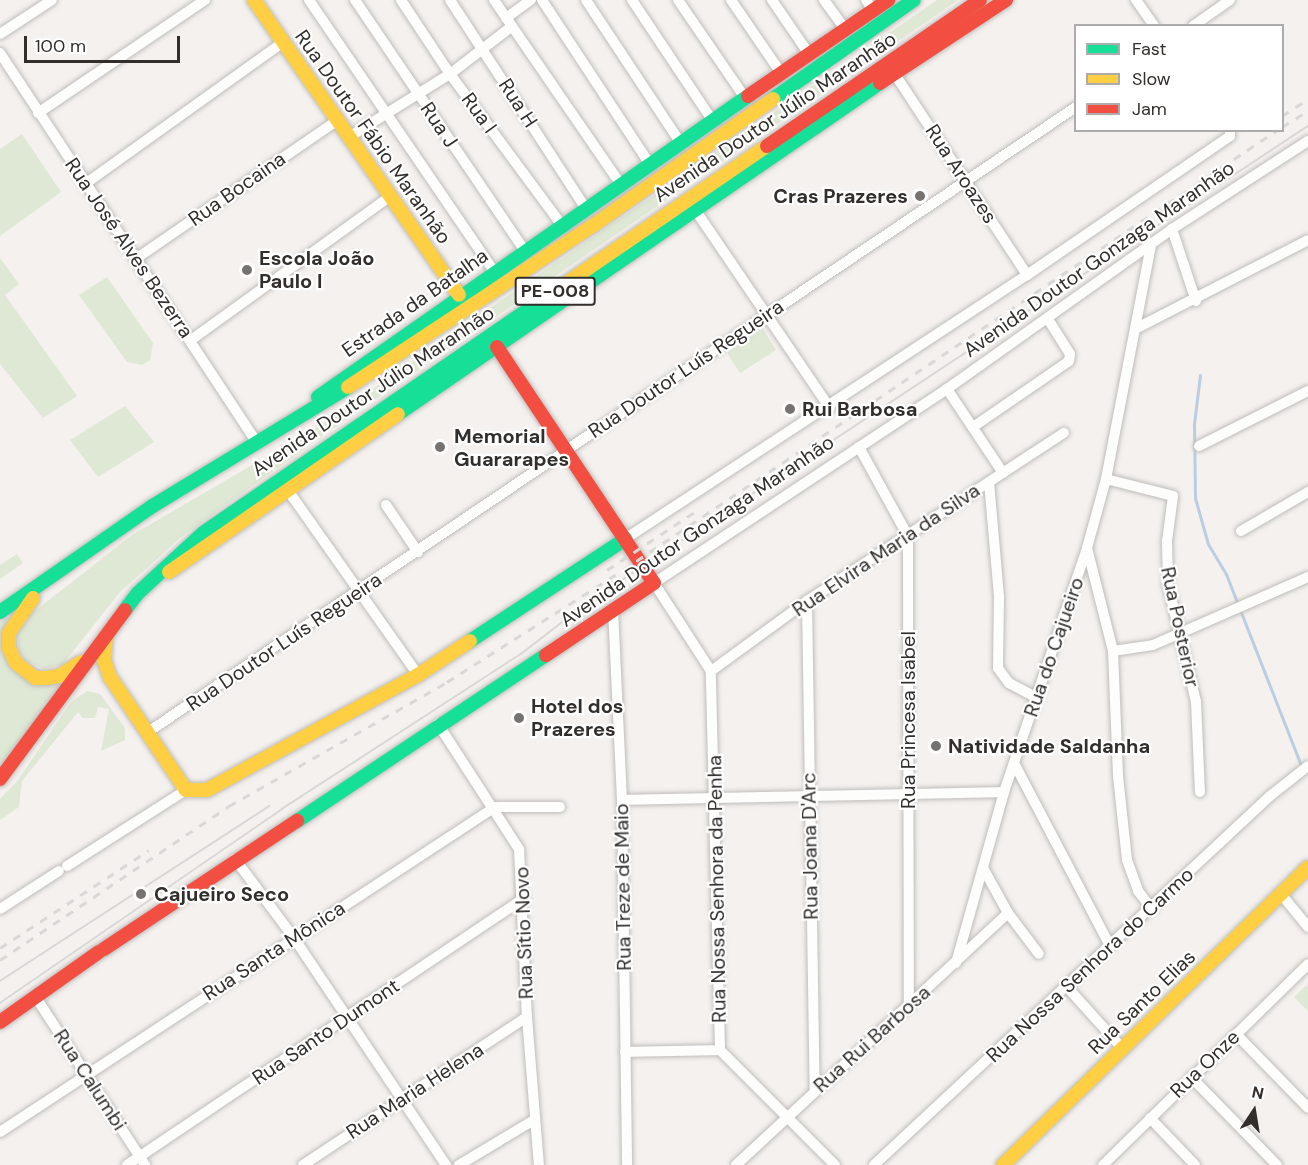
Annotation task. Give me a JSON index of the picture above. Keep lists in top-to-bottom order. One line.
{"streets":{"main road":["Avenida Doutor Júlio Maranhão","Rua Doutor Fábio Maranhão","Avenida Doutor Gonzaga Maranhão","PE-008","Estrada da Batalha","Rua Santo Elias"],"street":["Rua H","Rua I","Rua J","Rua Aroazes","Rua Bocaina","Rua José Alves Bezerra","Rua Doutor Luís Regueira","Rua Elvira Maria da Silva","Rua Posterior","Rua do Cajueiro","Rua Princesa Isabel","Rua Joana D'Arc","Rua Treze de Maio","Rua Nossa Senhora da Penha","Rua Sítio Novo","Rua Santa Mônica","Rua Nossa Senhora do Carmo","Rua Santo Dumont","Rua Rui Barbosa","Rua Onze","Rua Calumbi","Rua Maria Helena"]},"crossings":[["Rua H","Avenida Doutor Júlio Maranhão"],["Rua H","Estrada da Batalha"],["Rua I","Estrada da Batalha"],["Avenida Doutor Júlio Maranhão","Rua Aroazes"],["Avenida Doutor Júlio Maranhão","Rua José Alves Bezerra"],["Avenida Doutor Júlio Maranhão","Estrada da Batalha"],["Rua J","Estrada da Batalha"],["Rua Doutor Fábio Maranhão","Rua Bocaina"],["Rua Doutor Fábio Maranhão","Estrada da Batalha"],["Rua Aroazes","Avenida Doutor Gonzaga Maranhão"],["Rua Aroazes","Rua Doutor Luís Regueira"],["Rua Bocaina","Rua José Alves Bezerra"],["Avenida Doutor Gonzaga Maranhão","Rua do Cajueiro"],["Avenida Doutor Gonzaga Maranhão","Rua Princesa Isabel"],["Avenida Doutor Gonzaga Maranhão","Rua Treze de Maio"],["Avenida Doutor Gonzaga Maranhão","Rua Sítio Novo"],["Avenida Doutor Gonzaga Maranhão","Rua Calumbi"],["Rua Elvira Maria da Silva","Rua Princesa Isabel"],["Rua Elvira Maria da Silva","Rua Joana D'Arc"],["Rua Elvira Maria da Silva","Rua Nossa Senhora da Penha"],["Rua Posterior","Rua do Cajueiro"],["Rua do Cajueiro","Rua Rui Barbosa"],["Rua Princesa Isabel","Rua Rui Barbosa"],["Rua Joana D'Arc","Rua Rui Barbosa"],["Rua Nossa Senhora da Penha","Rua Rui Barbosa"],["Rua Sítio Novo","Rua Santa Mônica"],["Rua Sítio Novo","Rua Santo Dumont"],["Rua Sítio Novo","Rua Maria Helena"],["Rua Santa Mônica","Rua Calumbi"],["Rua Santo Dumont","Rua Calumbi"]],"places":["Cras Prazeres","Escola João Paulo I","Rui Barbosa","Memorial Guararapes","Hotel dos Prazeres","Natividade Saldanha","Cajueiro Seco"],"legend":["Fast","Slow","Jam"],"scale_bar":"100 m","north":"top"}
